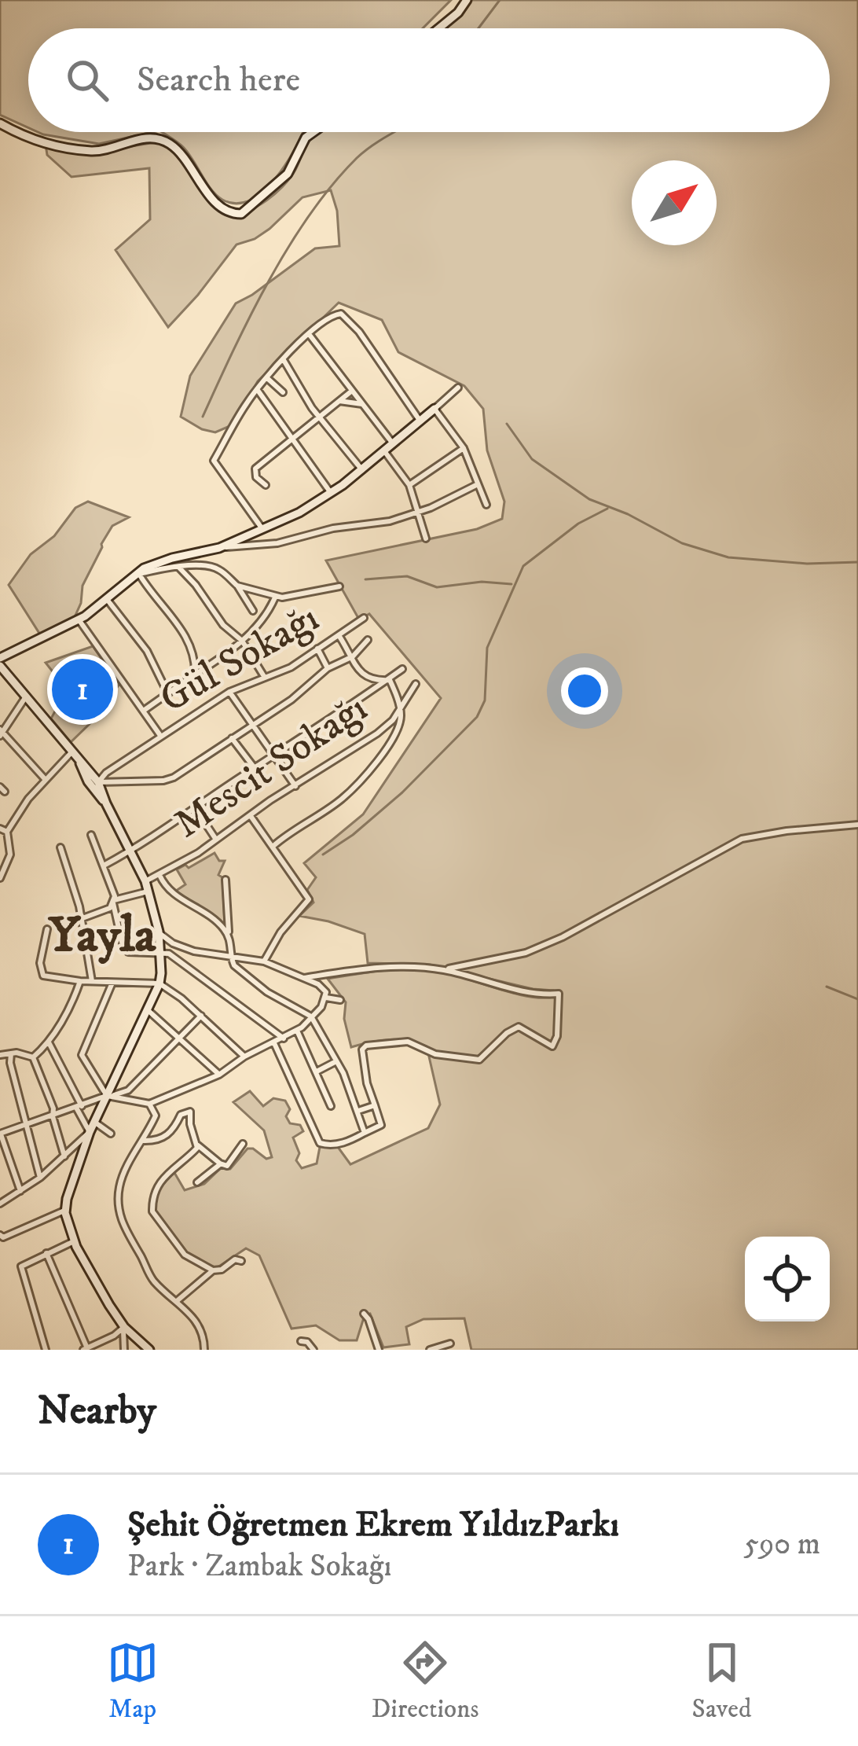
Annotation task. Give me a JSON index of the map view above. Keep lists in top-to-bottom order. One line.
{"streets":{"street":["Gül Sokağı","Mescit Sokağı"]},"districts":["Yayla"],"north":"top right","page":{"search":"Search here","pins":"1","heading":"Nearby","list":[{"mark":"1","name":"Şehit Öğretmen Ekrem YıldızParkı","note":"Park · Zambak Sokağı","value":"590 m"}],"nav":["Map","Directions","Saved"]}}
